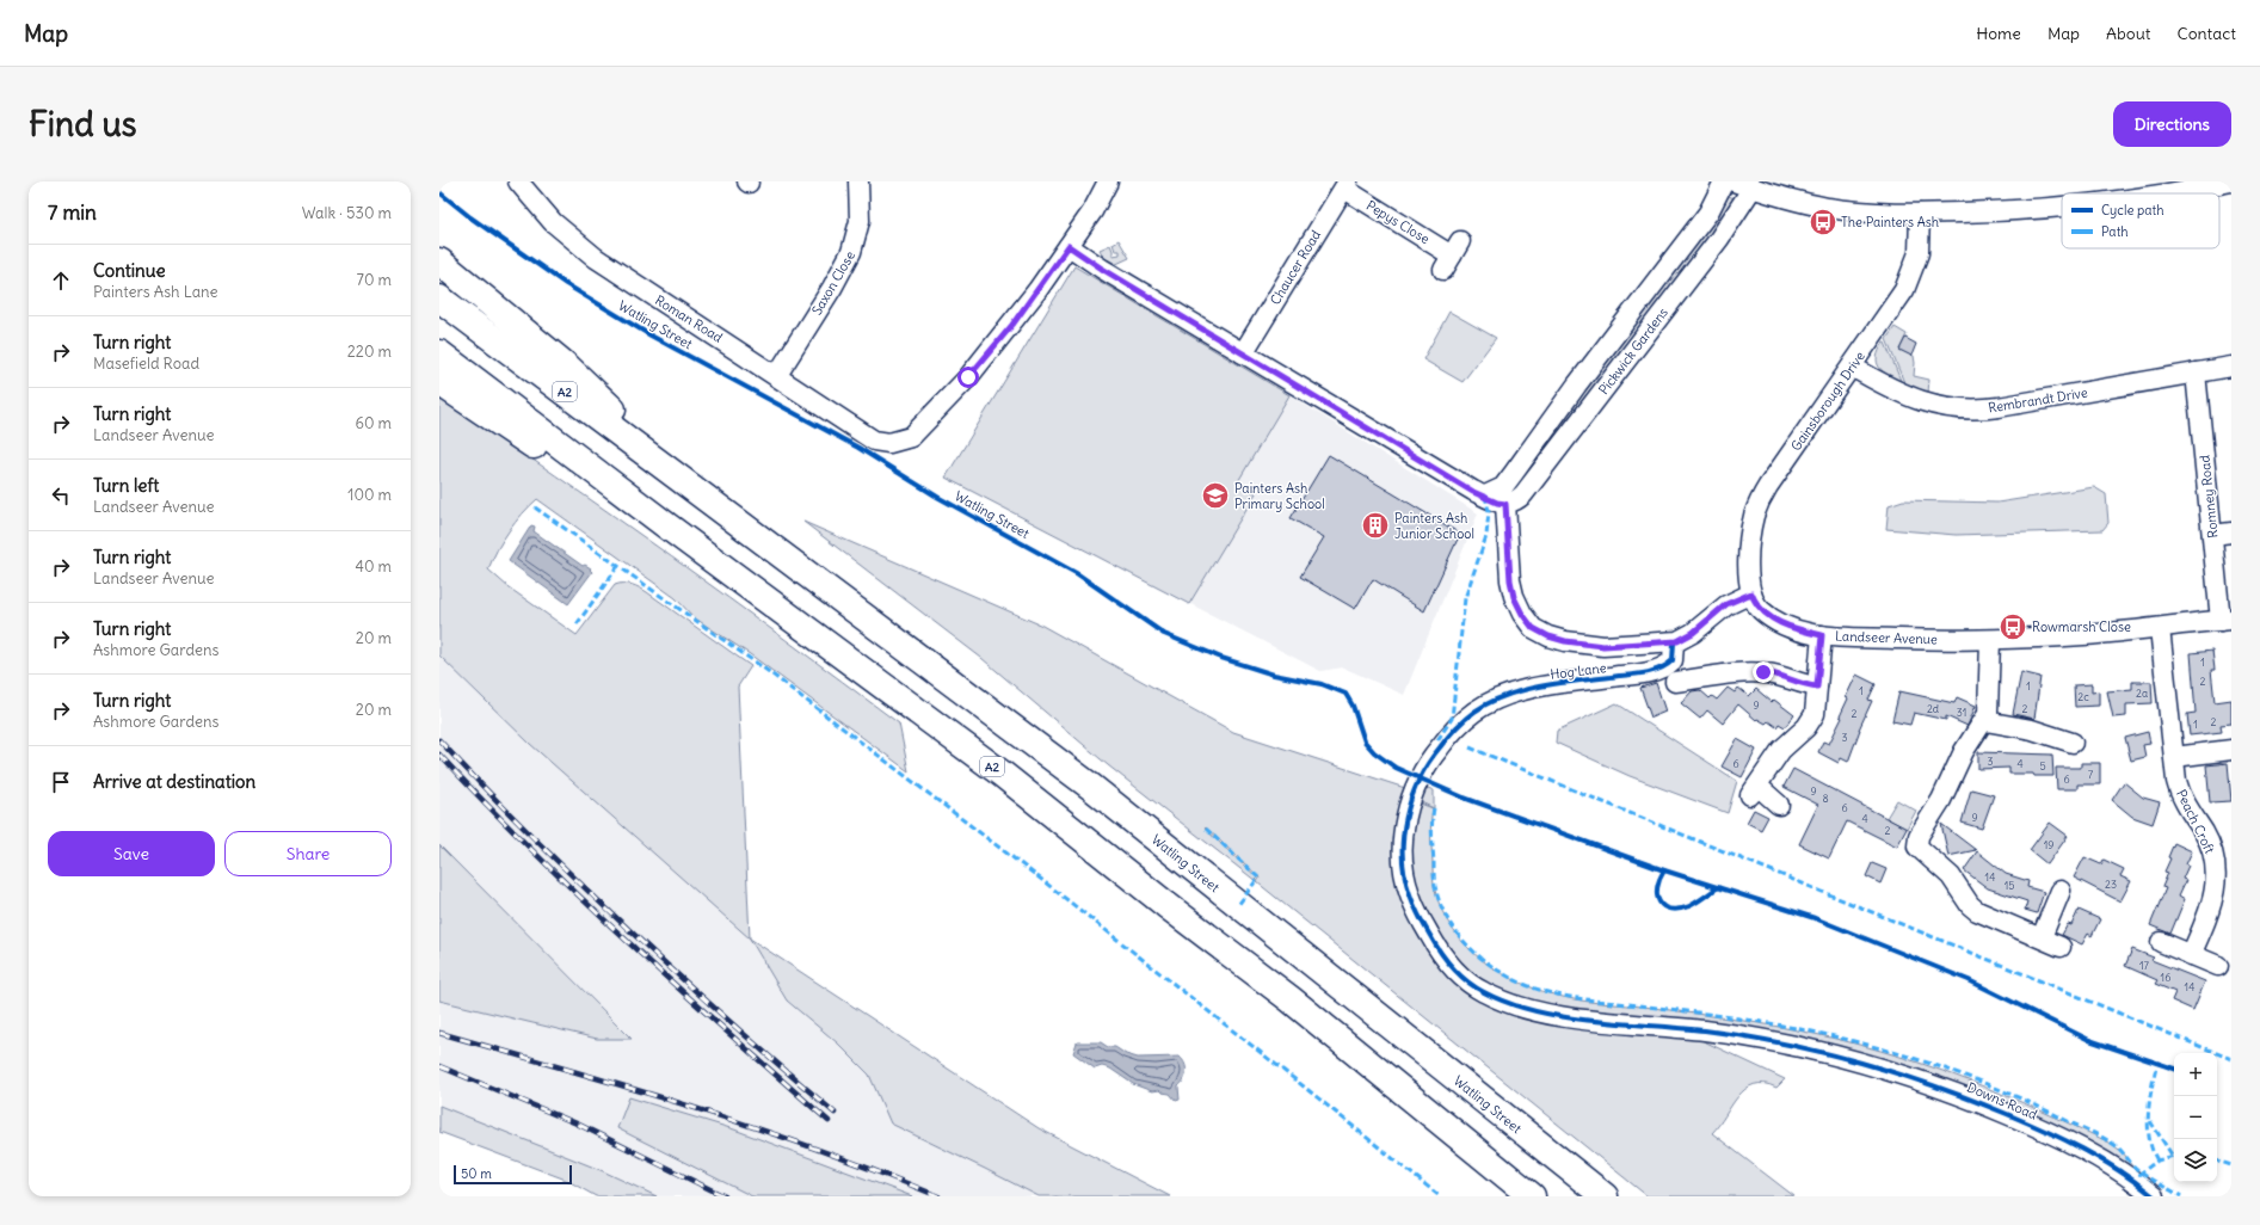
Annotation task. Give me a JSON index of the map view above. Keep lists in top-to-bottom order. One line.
{"streets":{"highway":["Watling Street","A2"],"street":["Pepys Close","Chaucer Road","Saxon Close","Roman Road","Pickwick Gardens","Rembrandt Drive","Gainsborough Drive","Romney Road","Landseer Avenue","Hog Lane","Peach Croft","Downs Road"]},"crossings":[["Pepys Close","Chaucer Road"],["Saxon Close","Roman Road"],["Rembrandt Drive","Gainsborough Drive"],["Rembrandt Drive","Romney Road"],["Gainsborough Drive","Landseer Avenue"],["Romney Road","Landseer Avenue"],["Landseer Avenue","Peach Croft"],["Hog Lane","Downs Road"]],"places":{"bus stop":["The Painters Ash","Rowmarsh Close"],"school or university":["Painters Ash Primary School"],"building":["Painters Ash Junior School"]},"house_numbers":["1","2","1","1","2a","2c","9","2d","2","31","2","2","1","3","3","6","4","5","7","6","9","8","6","9","4","2","19","14","23","15","17","16","14"],"legend":["Cycle path","Path"],"scale_bar":"50 m","page":{"header":"Map","nav":["Home","Map","About","Contact"],"buttons":["Directions",["Save","Share"]],"title":"Find us","heading":["7 min","Walk · 530 m"],"list":[["Continue","Painters Ash Lane","70 m"],["Turn right","Masefield Road","220 m"],["Turn right","Landseer Avenue","60 m"],["Turn left","Landseer Avenue","100 m"],["Turn right","Landseer Avenue","40 m"],["Turn right","Ashmore Gardens","20 m"],["Turn right","Ashmore Gardens","20 m"],"Arrive at destination"],"map_buttons":["+","−"],"scale":"50 m"}}
